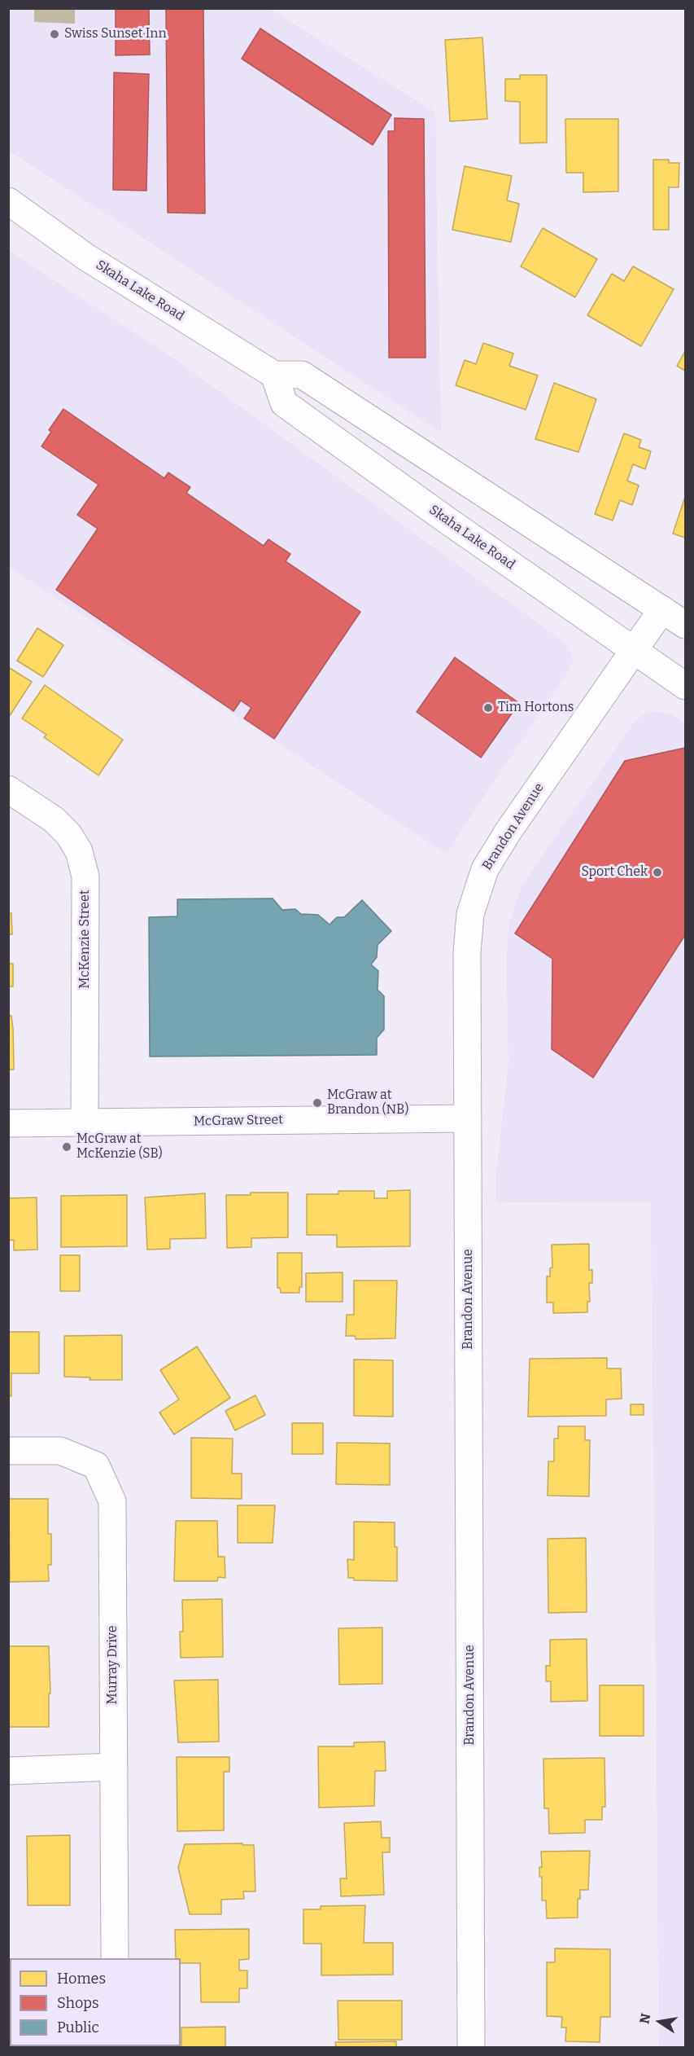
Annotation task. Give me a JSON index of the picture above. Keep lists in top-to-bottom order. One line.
{"streets":{"street":["Skaha Lake Road","Brandon Avenue","McKenzie Street","McGraw Street","Murray Drive"]},"crossings":[["Skaha Lake Road","Brandon Avenue"],["Brandon Avenue","McGraw Street"],["McKenzie Street","McGraw Street"]],"places":["Swiss Sunset Inn","Tim Hortons","Sport Chek","McGraw at Brandon (NB)","McGraw at McKenzie (SB)"],"legend":["Homes","Shops","Public"],"north":"left"}
